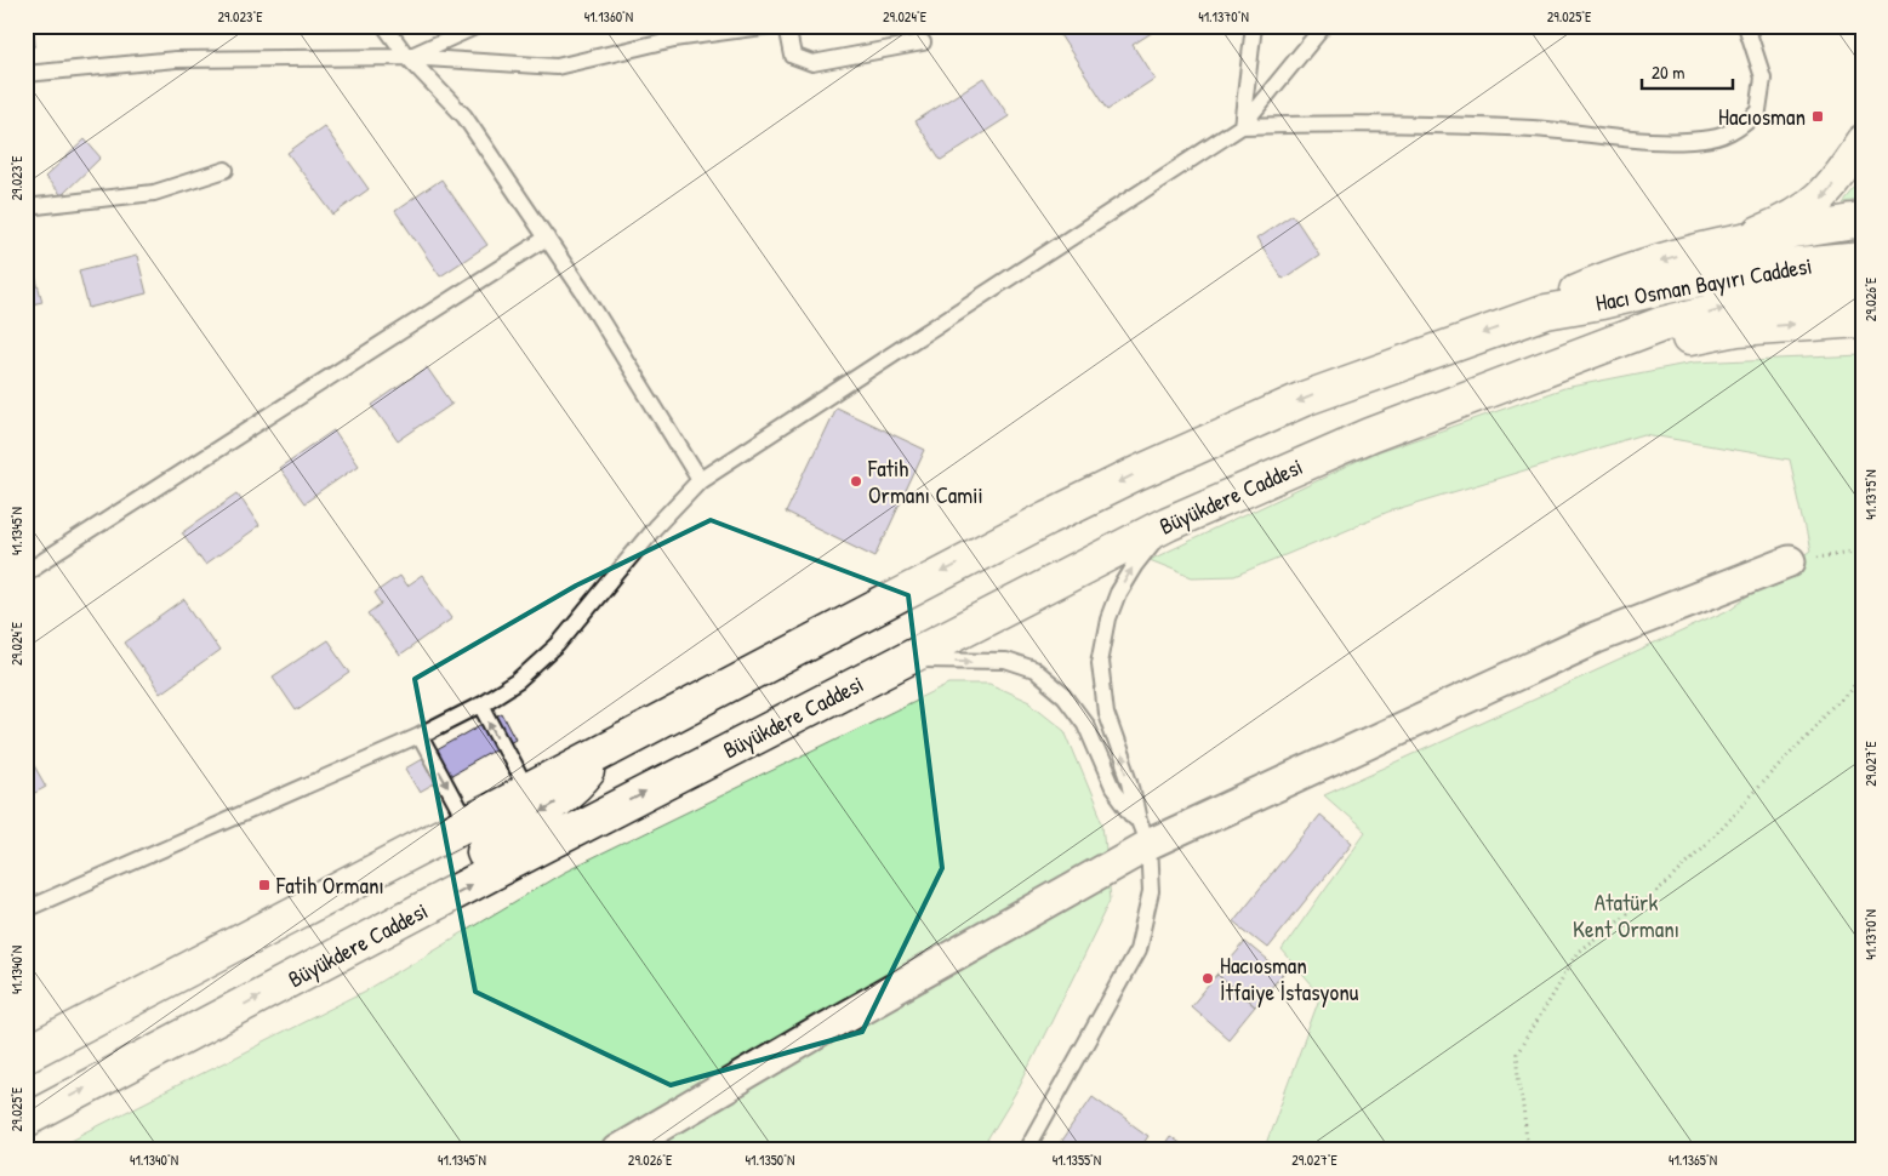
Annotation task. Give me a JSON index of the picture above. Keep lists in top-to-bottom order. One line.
{"streets":{"main road":["Hacı Osman Bayırı Caddesi","Büyükdere Caddesi"]},"crossings":[["Hacı Osman Bayırı Caddesi","Büyükdere Caddesi"]],"parks":["Atatürk Kent Ormanı"],"places":{"transit":["Hacıosman","Fatih Ormanı"],"other":["Fatih Ormanı Camii","Hacıosman İtfaiye İstasyonu"]},"scale_bar":"20 m","coordinates":["29.023°E","41.1360°N","29.024°E","41.1370°N","29.025°E","29.026°E","41.1375°N","41.1345°N","29.027°E","41.1340°N","41.1350°N","41.1355°N","41.1365°N"]}
